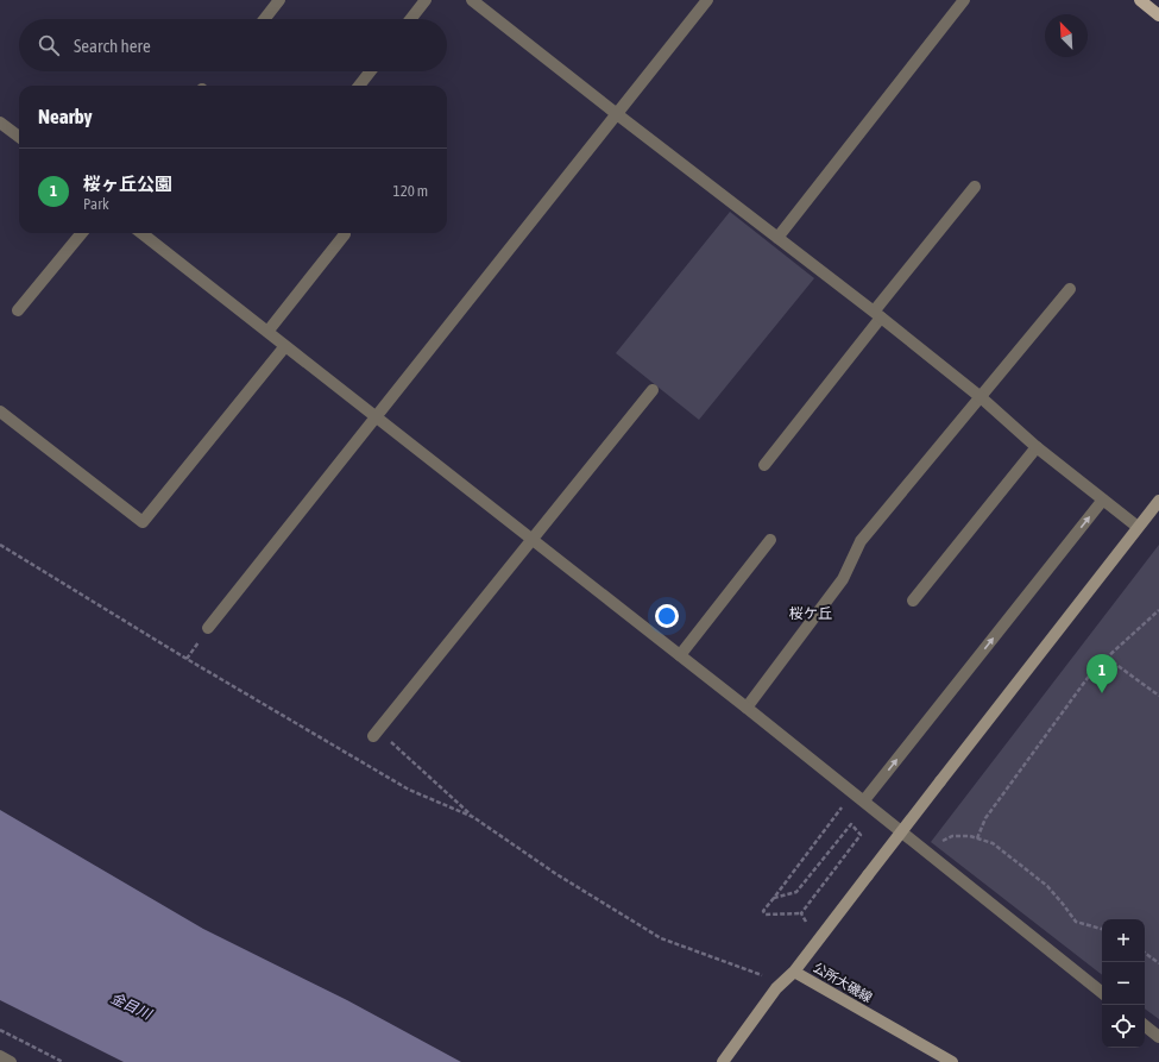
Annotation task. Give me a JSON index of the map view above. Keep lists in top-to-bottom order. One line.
{"streets":{"street":["公所大磯線"]},"districts":["桜ケ丘"],"water":["金目川"],"north":"top left","page":{"search":"Search here","heading":"Nearby","list":[{"mark":"1","name":"桜ヶ丘公園","note":"Park","value":"120 m"}],"pins":"1","map_buttons":["+","−"]}}
